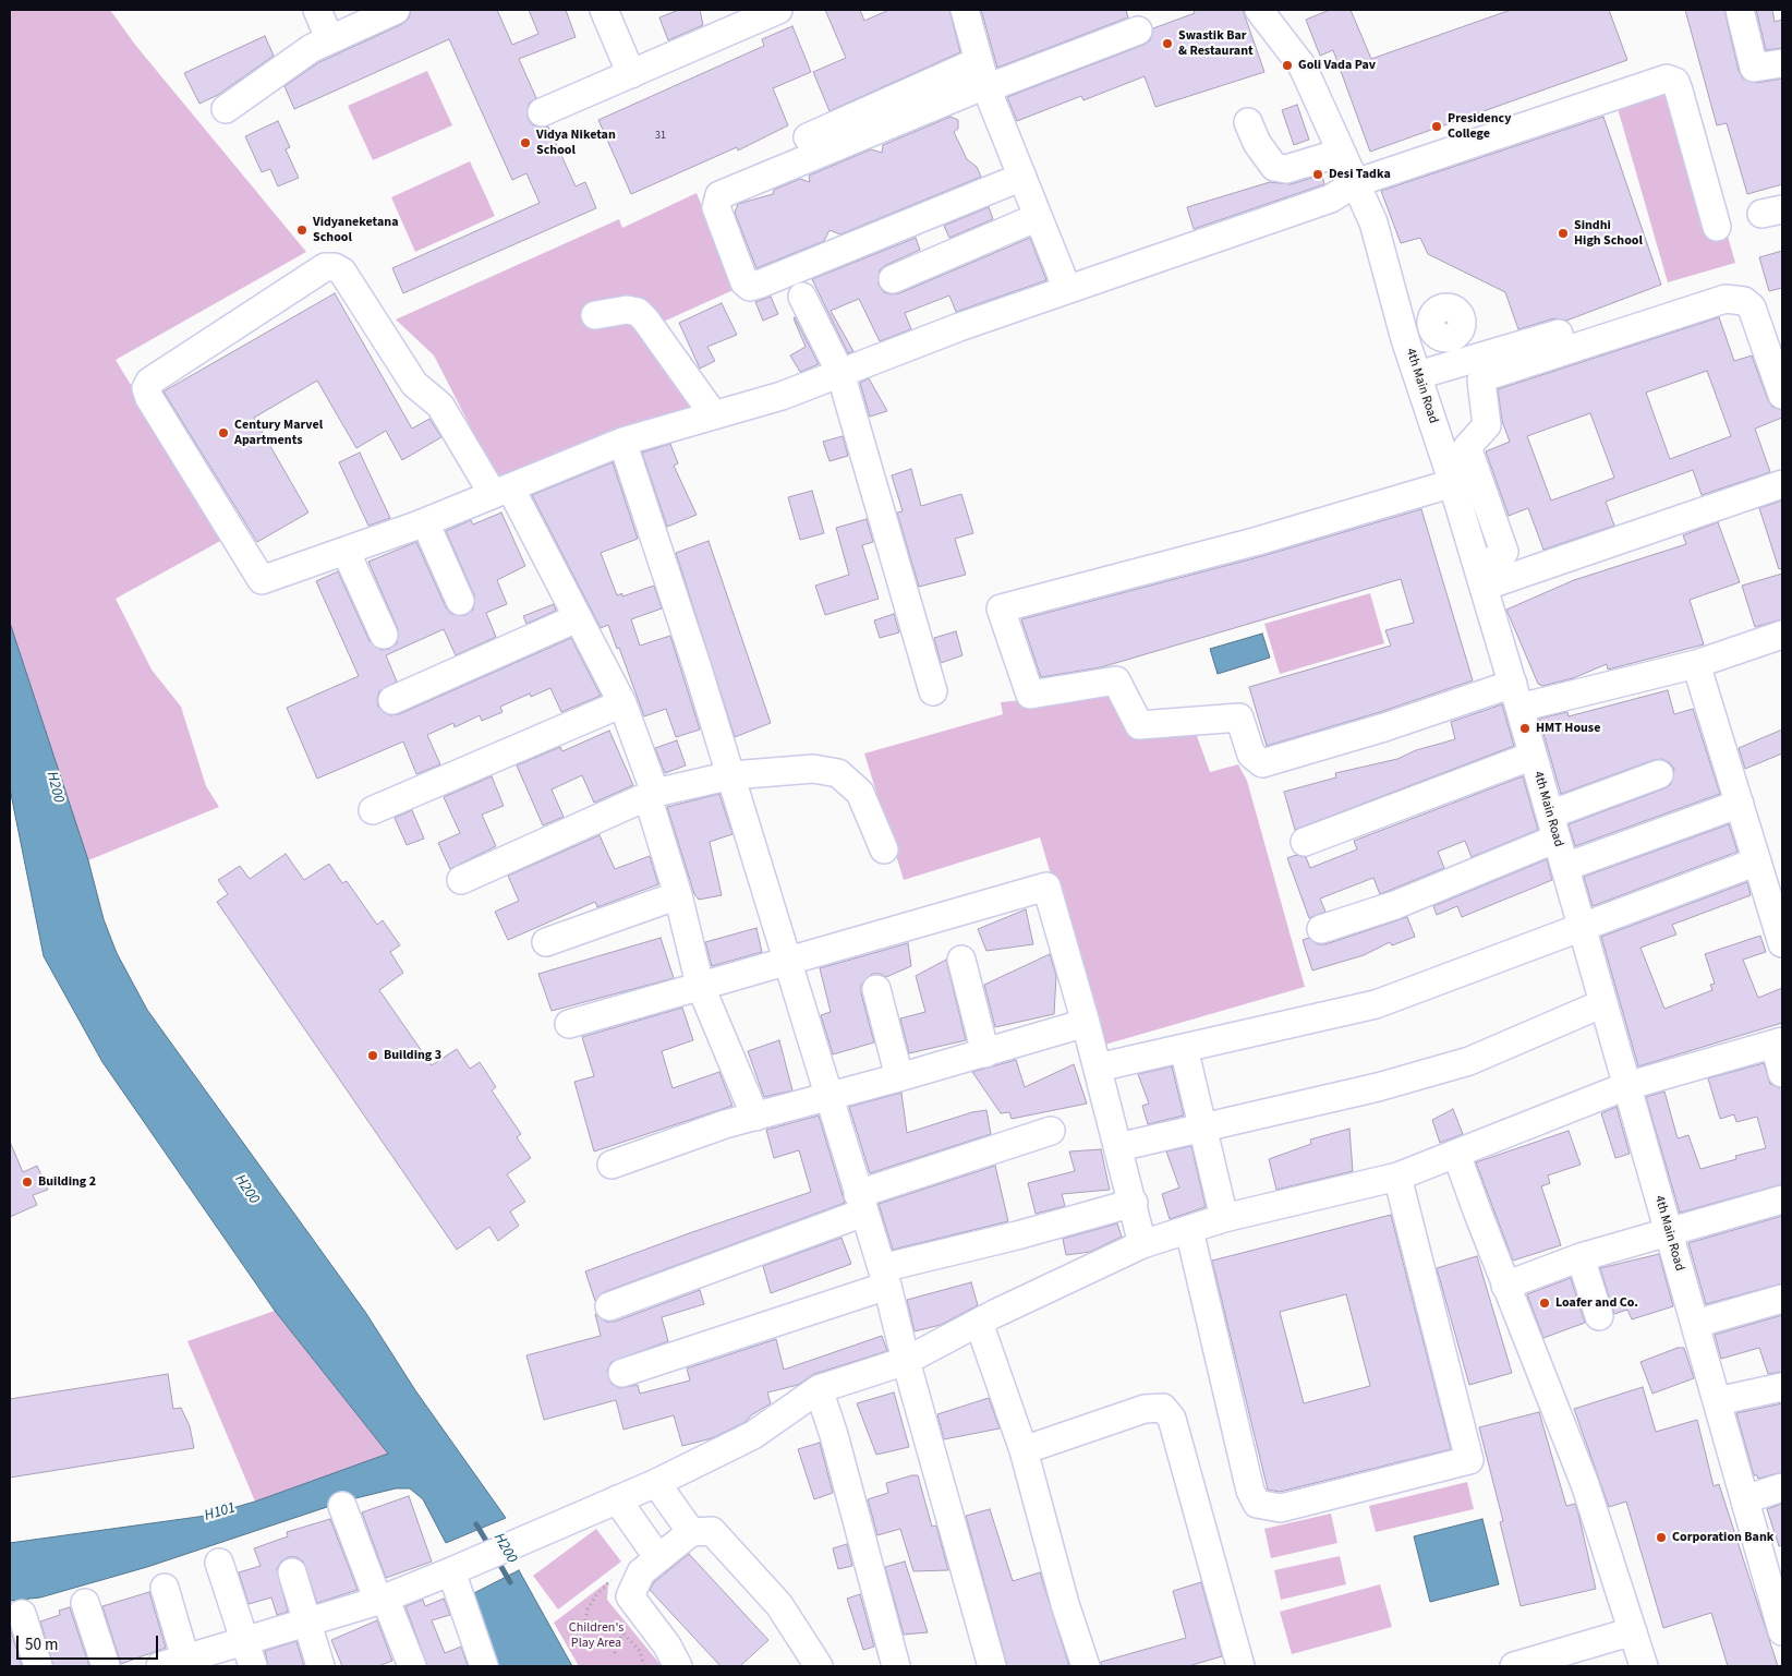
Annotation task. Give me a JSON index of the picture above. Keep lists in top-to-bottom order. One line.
{"streets":{"street":["4th Main Road"]},"water":["H200","H101"],"parks":["Children's Play Area"],"places":["Swastik Bar & Restaurant","Goli Vada Pav","Presidency College","Vidya Niketan School","Desi Tadka","Vidyaneketana School","Sindhi High School","Century Marvel Apartments","HMT House","Building 3","Building 2","Loafer and Co.","Corporation Bank"],"house_numbers":["31"],"scale_bar":"50 m"}
